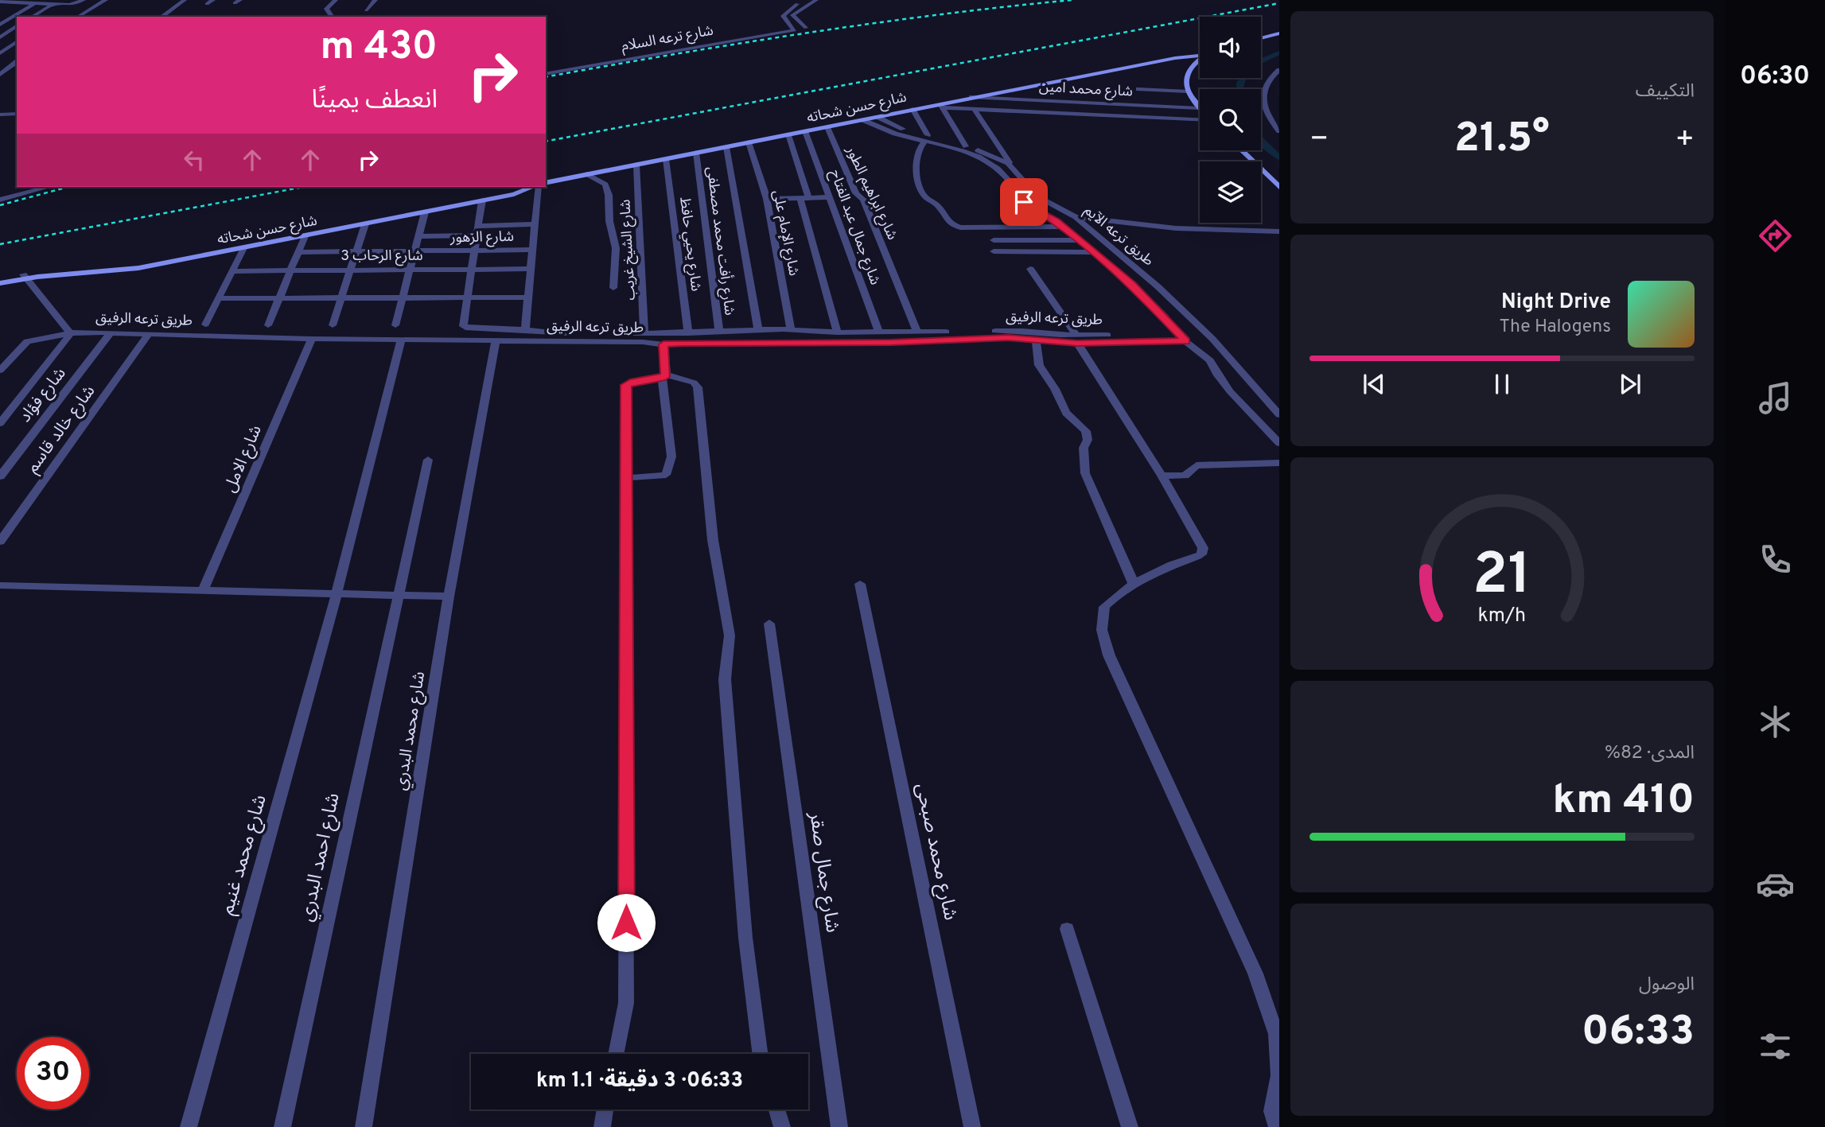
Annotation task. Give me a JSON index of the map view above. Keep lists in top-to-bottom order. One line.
{"streets":{"main road":["شارع حسن شحاته"],"street":["شارع ترعه السلام","شارع محمد امين","شارع ابراهيم الطور","شارع جمال عبد الفتاح","شارع الإمام على","طريق ترعه الآيم","شارع الزهور","شارع رأفت محمد مصطفى","شارع يحيي حافظ","شارع الشيخ غريب","شارع الرحاب 3","طريق ترعه الرفيق","شارع فؤاد","شارع خالد قاسم","شارع الامل","شارع محمد البدري","شارع محمد صبحى","شارع محمد غنيم","شارع احمد البدري","شارع جمال صقر"]},"crossings":[["شارع محمد امين","شارع حسن شحاته"],["شارع حسن شحاته","شارع ابراهيم الطور"],["شارع حسن شحاته","شارع جمال عبد الفتاح"],["شارع حسن شحاته","شارع الإمام على"],["شارع حسن شحاته","طريق ترعه الآيم"],["شارع حسن شحاته","شارع رأفت محمد مصطفى"],["شارع حسن شحاته","شارع يحيي حافظ"],["شارع حسن شحاته","شارع الشيخ غريب"],["شارع ابراهيم الطور","طريق ترعه الرفيق"],["شارع جمال عبد الفتاح","طريق ترعه الرفيق"],["شارع الإمام على","طريق ترعه الرفيق"],["طريق ترعه الآيم","طريق ترعه الرفيق"],["شارع رأفت محمد مصطفى","طريق ترعه الرفيق"],["شارع يحيي حافظ","طريق ترعه الرفيق"],["شارع الشيخ غريب","طريق ترعه الرفيق"],["طريق ترعه الرفيق","شارع فؤاد"],["طريق ترعه الرفيق","شارع خالد قاسم"],["طريق ترعه الرفيق","شارع الامل"],["طريق ترعه الرفيق","شارع محمد البدري"],["طريق ترعه الرفيق","شارع محمد غنيم"]],"page":{"tabs":"06:30","tile":["التكييف",["المدى · 82%","410 km"],["الوصول","06:33"]],"turn":["430 m","انعطف يمينًا"],"heat":["−","21.5°","+"],"song":["Night Drive","The Halogens"],"limit":"30","trip":"06:33 · 3 دقيقة · 1.1 km","gauge":["21","km/h"]}}
